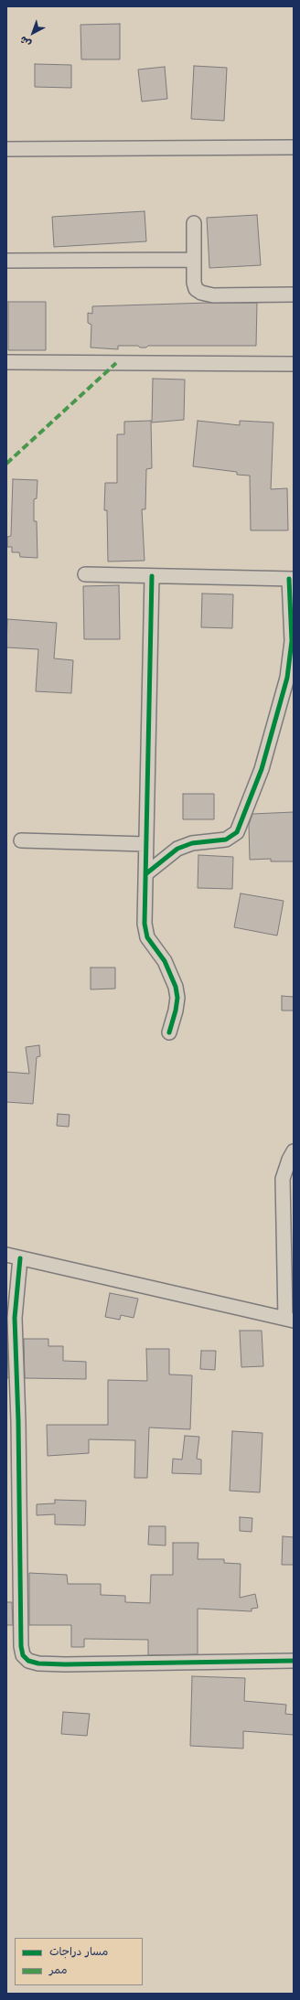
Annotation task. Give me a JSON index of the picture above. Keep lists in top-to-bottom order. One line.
{"legend":["مسار دراجات","ممر"],"north":"bottom left"}
